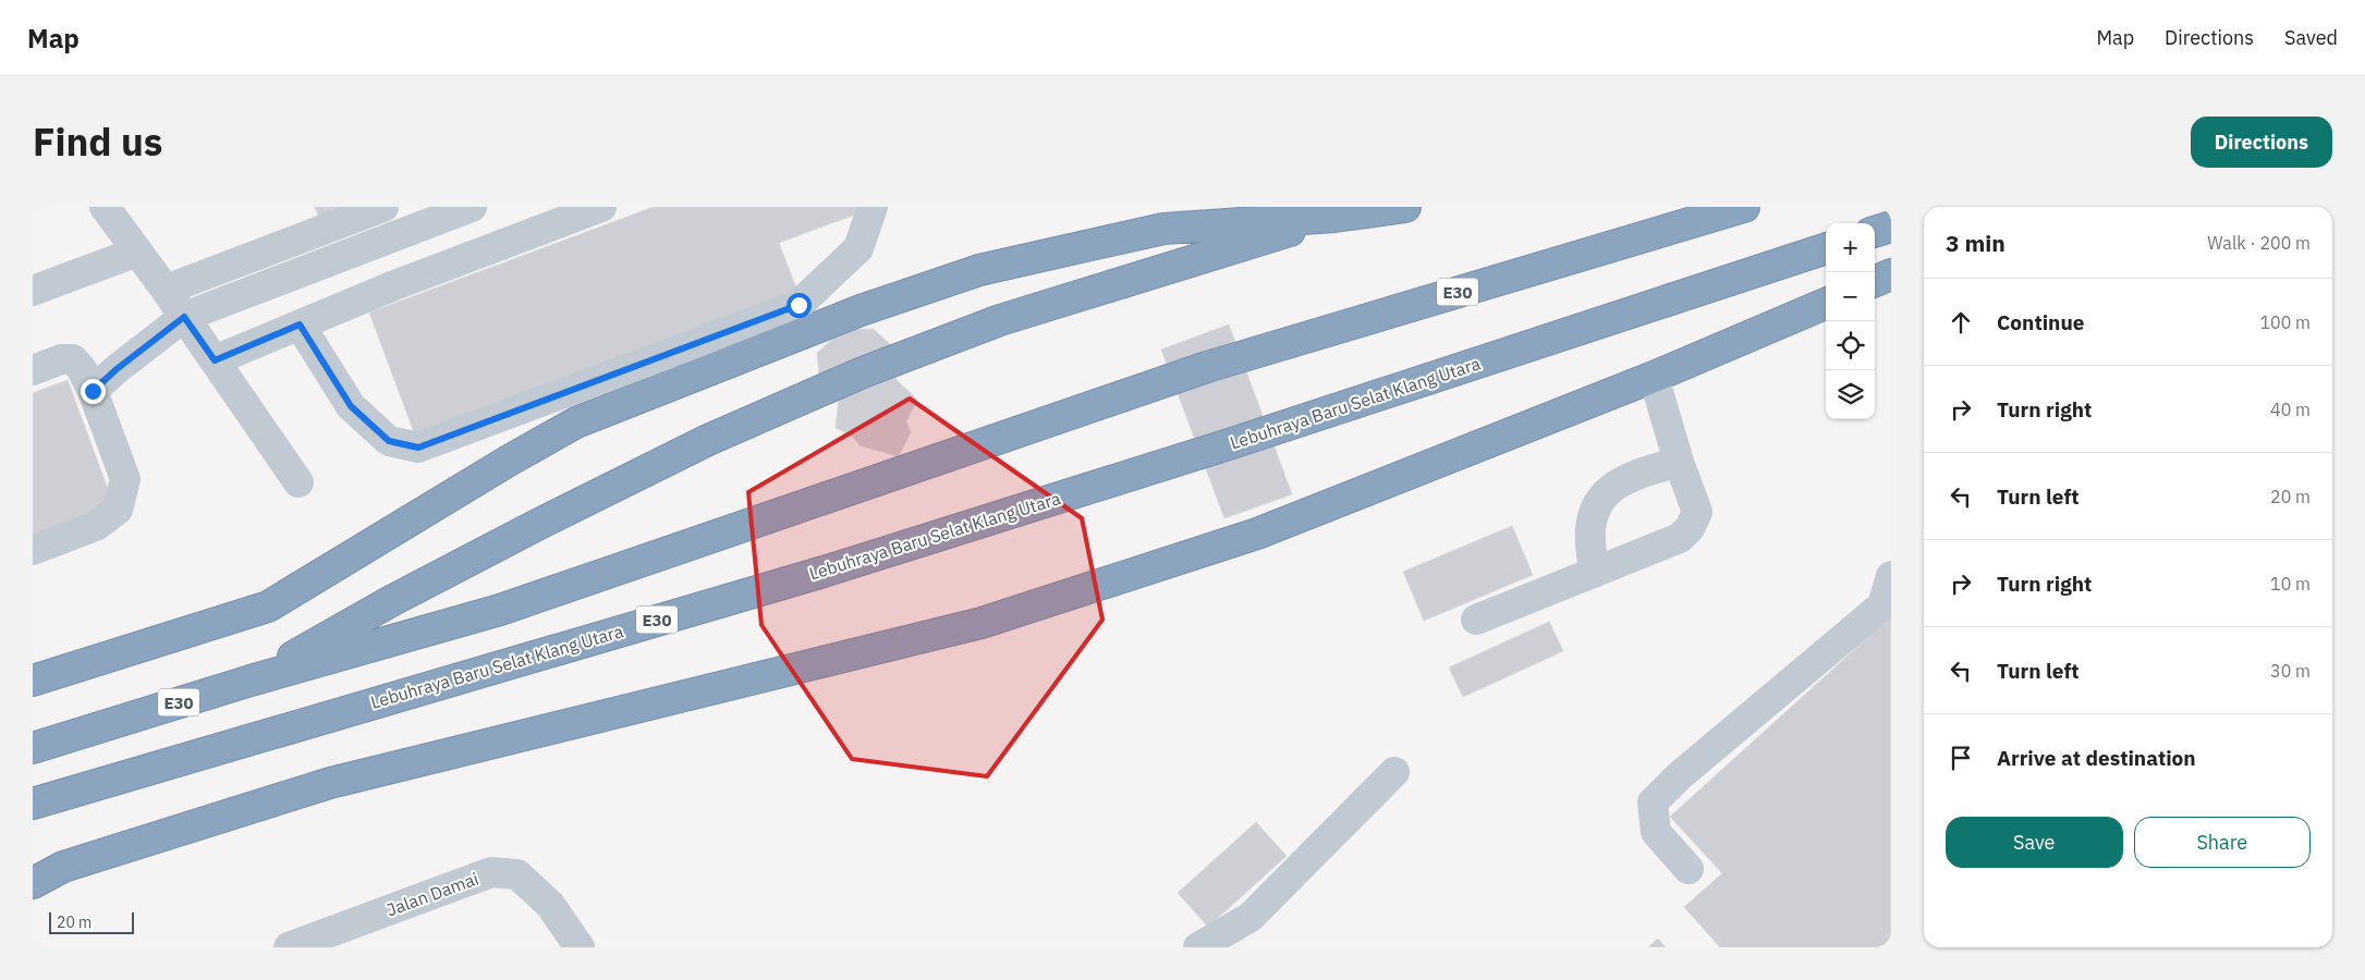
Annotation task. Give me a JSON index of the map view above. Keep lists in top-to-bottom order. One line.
{"streets":{"highway":["E30","Lebuhraya Baru Selat Klang Utara"],"street":["Jalan Damai"]},"scale_bar":"20 m","page":{"header":"Map","nav":["Map","Directions","Saved"],"title":"Find us","buttons":["Directions",["Save","Share"]],"heading":["3 min","Walk · 200 m"],"map_buttons":["+","−"],"list":[["Continue","100 m"],["Turn right","40 m"],["Turn left","20 m"],["Turn right","10 m"],["Turn left","30 m"],"Arrive at destination"],"scale":"20 m"}}
